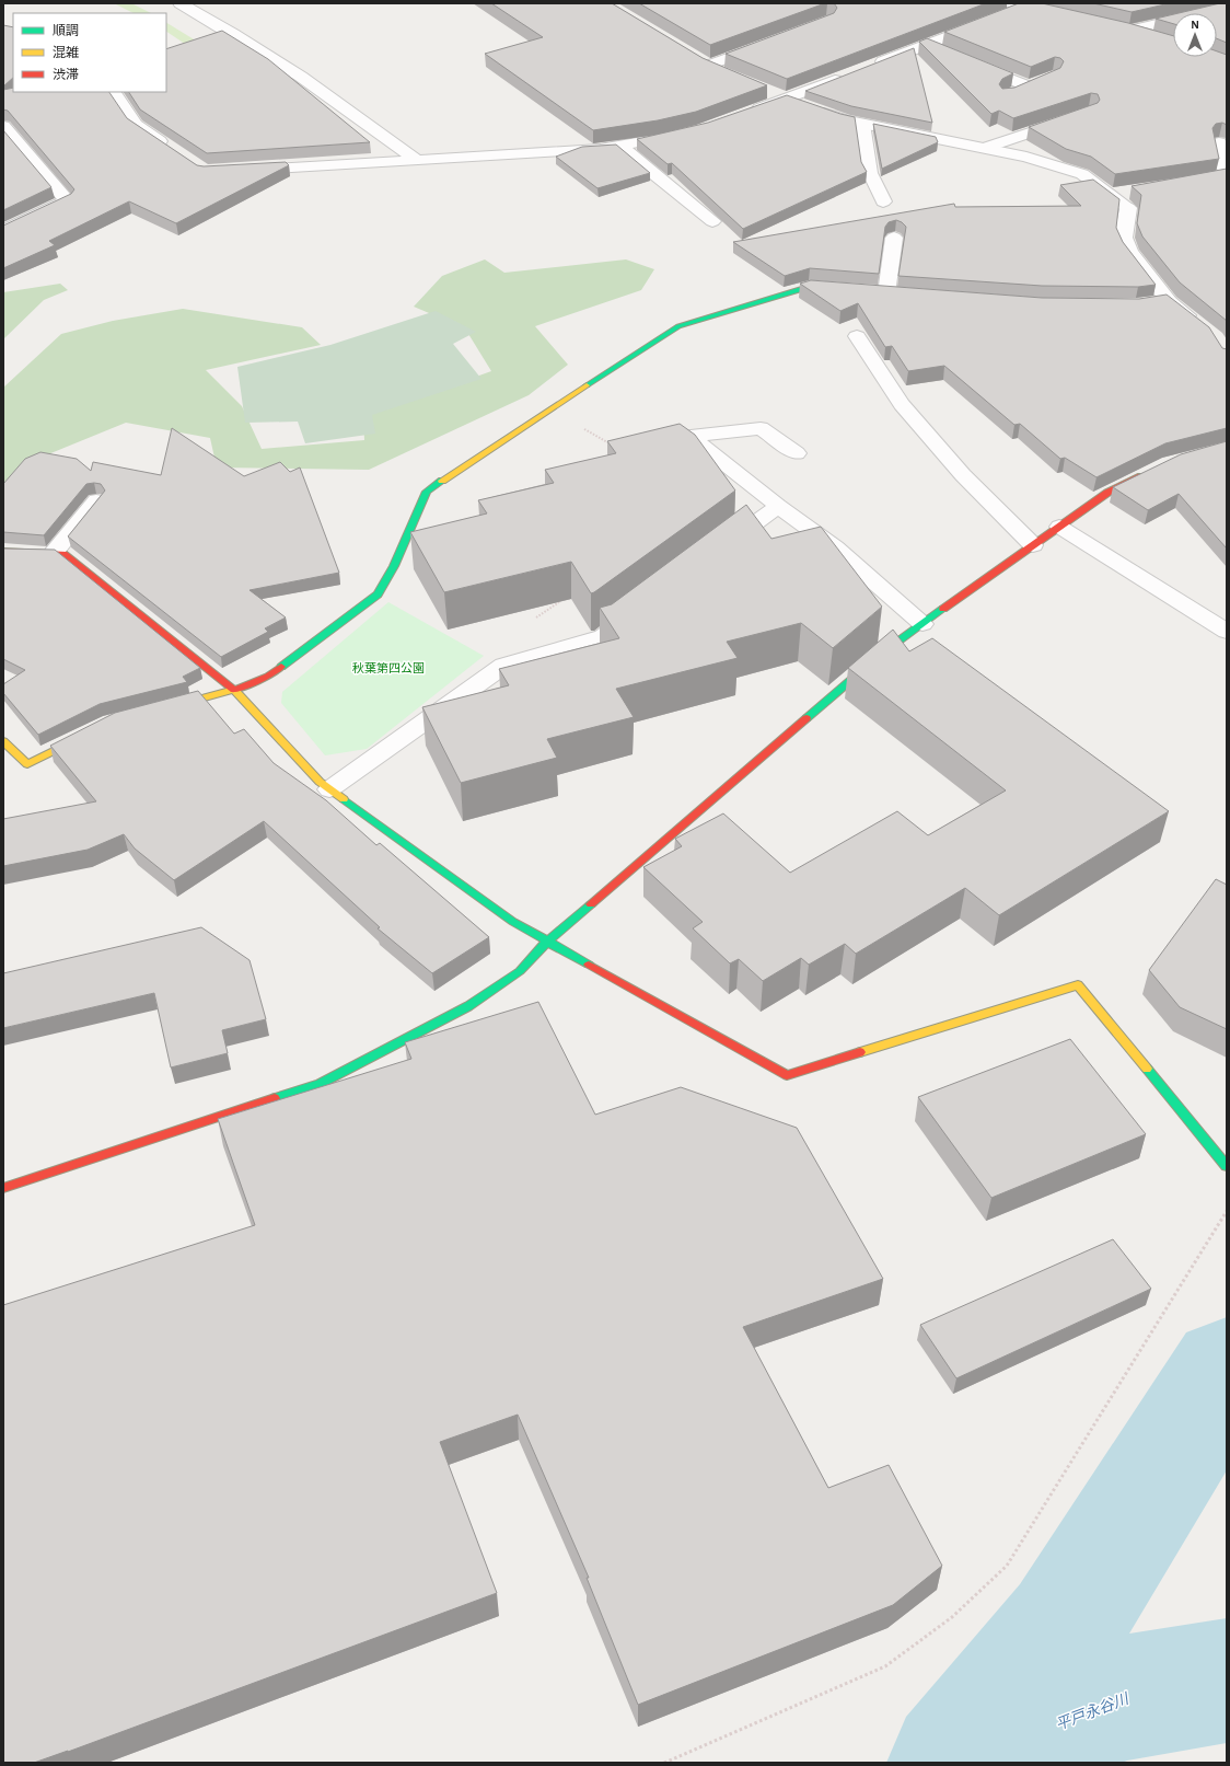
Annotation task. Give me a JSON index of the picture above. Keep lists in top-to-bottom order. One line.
{"water":["平戸永谷川"],"parks":["秋葉第四公園"],"legend":["順調","混雑","渋滞"],"north":"top"}
